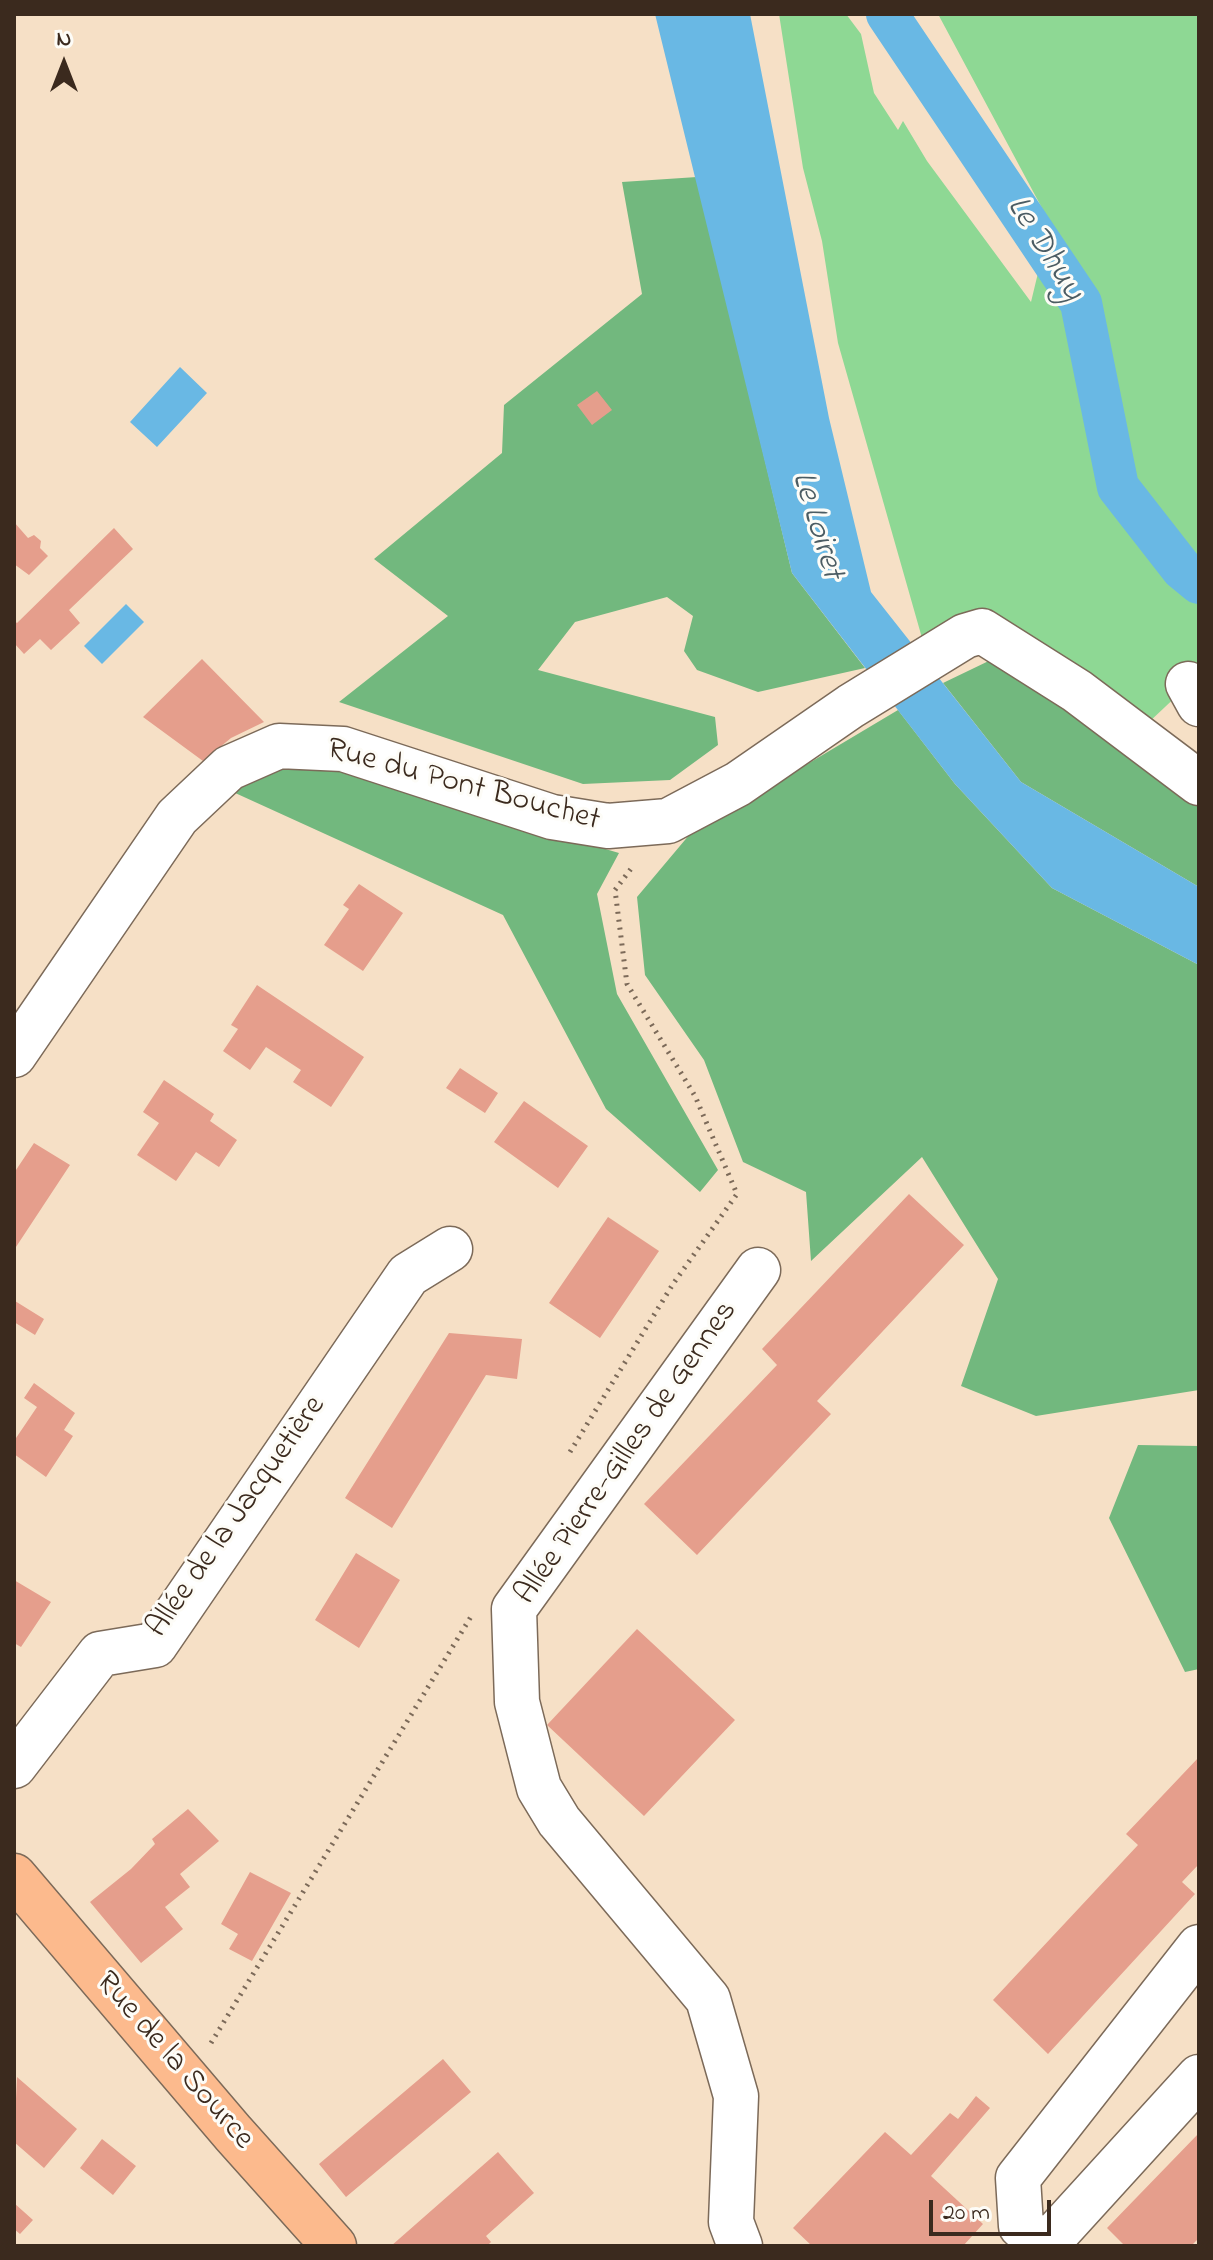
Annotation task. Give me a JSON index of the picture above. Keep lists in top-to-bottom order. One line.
{"streets":{"main road":["Rue de la Source"],"street":["Rue du Pont Bouchet","Allée Pierre-Gilles de Gennes","Allée de la Jacquetière"]},"water":["Le Dhuy","Le Loiret"],"scale_bar":"20 m","north":"top"}
